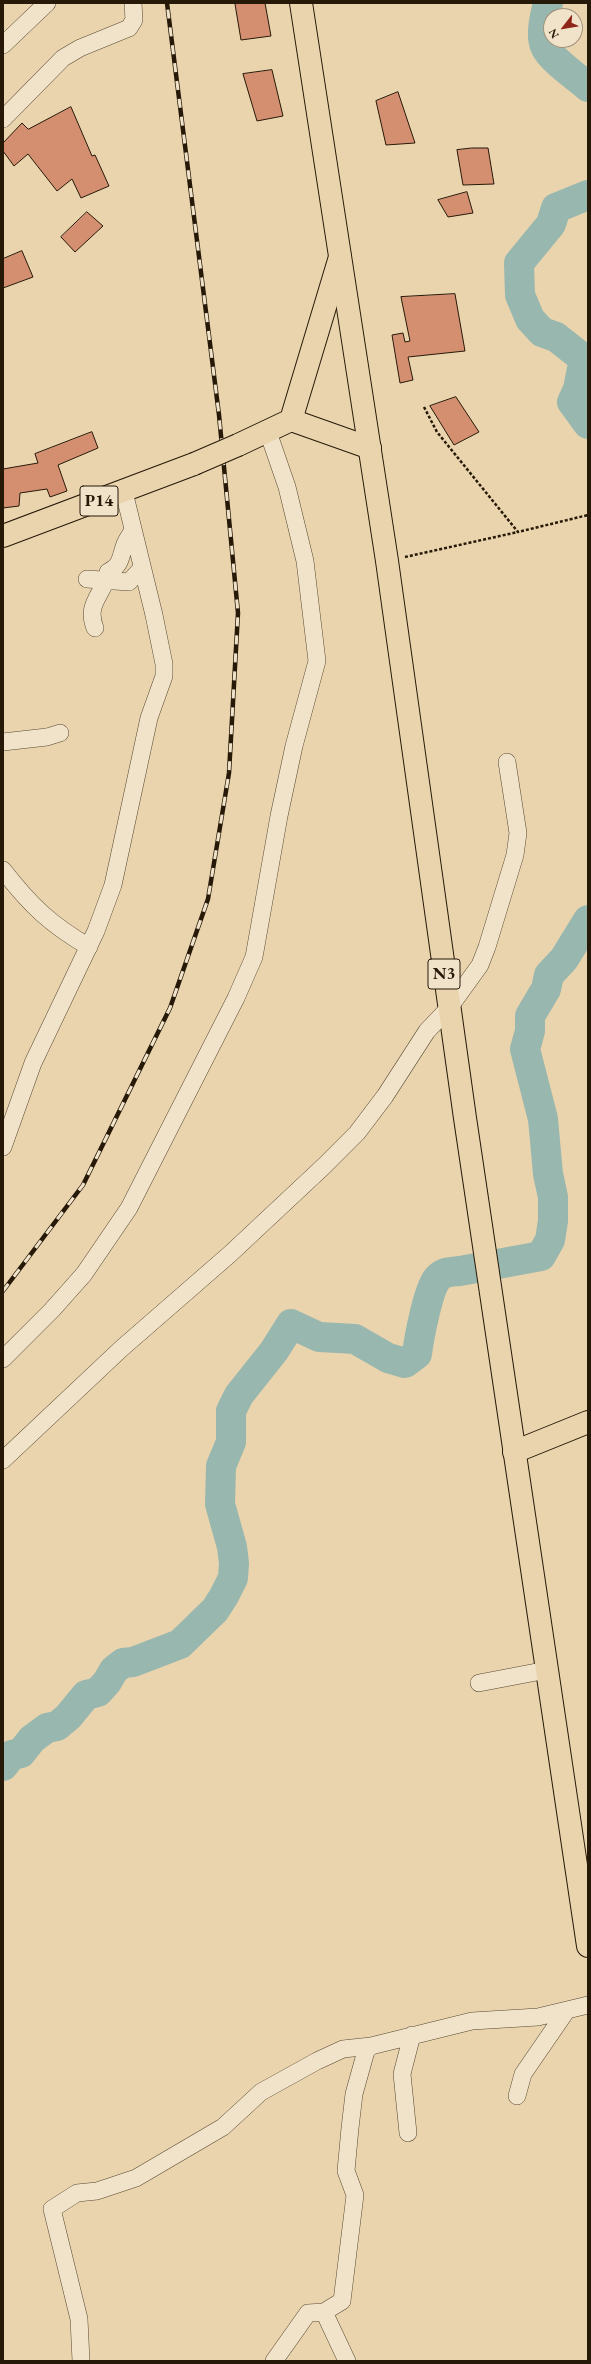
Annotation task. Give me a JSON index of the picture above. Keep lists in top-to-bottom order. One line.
{"streets":{"main road":["P14","N3"]},"north":"bottom left"}
